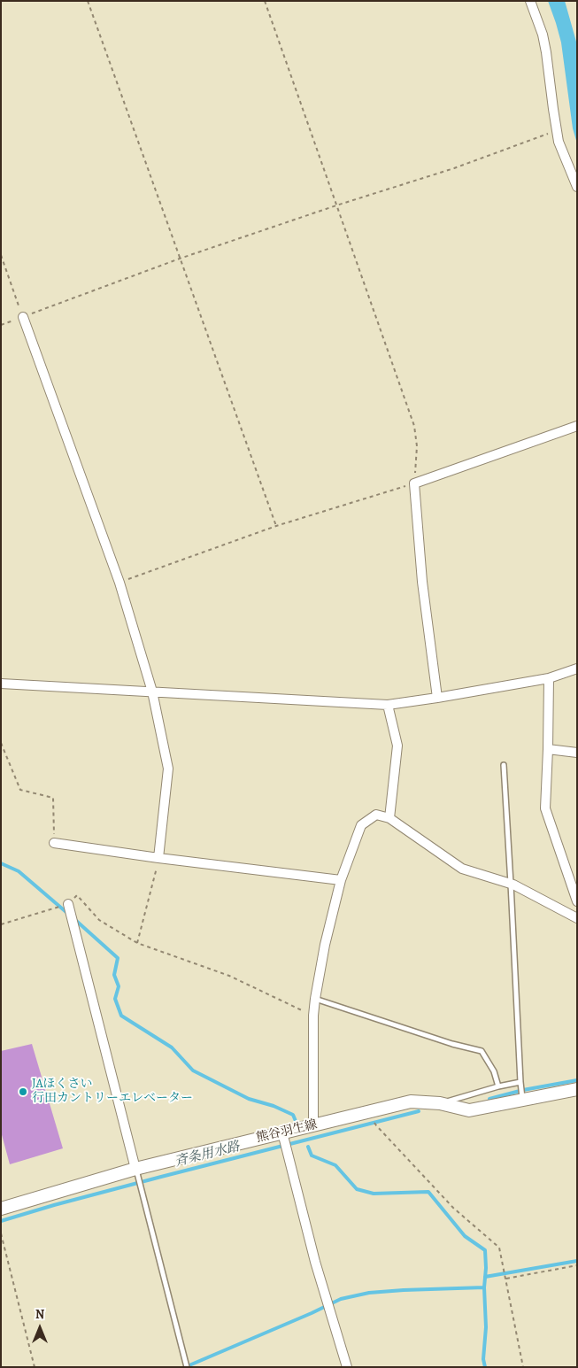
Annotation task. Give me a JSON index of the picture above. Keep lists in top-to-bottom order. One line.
{"streets":{"main road":["熊谷羽生線"]},"water":["斉条用水路"],"places":["JAほくさい 行田カントリーエレベーター"],"north":"top"}
